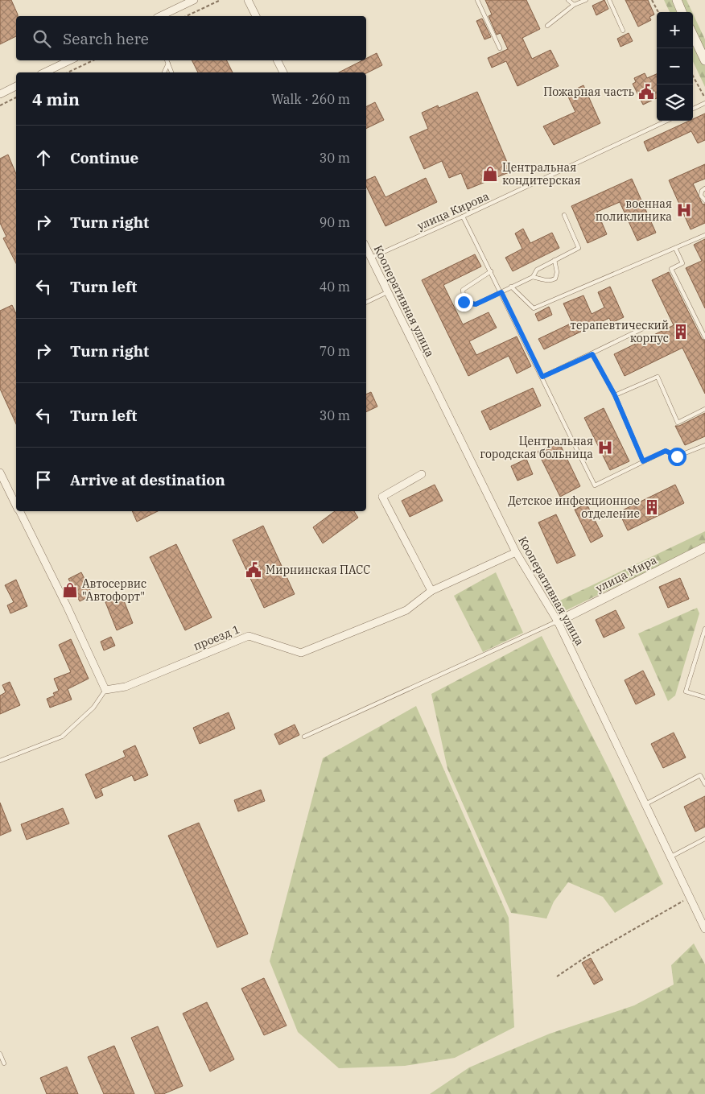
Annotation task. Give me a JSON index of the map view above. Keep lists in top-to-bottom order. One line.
{"streets":{"street":["Кооперативная улица","улица Мира","проезд 1"],"lane":["улица Кирова"]},"crossings":[["улица Кирова","Кооперативная улица"],["Кооперативная улица","улица Мира"],["Кооперативная улица","проезд 1"]],"places":{"public building":["Пожарная часть","Мирнинская ПАСС"],"shop":["Центральная кондитерская","Автосервис \"Автофорт\""],"hospital":["военная поликлиника","Центральная городская больница"],"building":["терапевтический корпус","Детское инфекционное отделение"]},"page":{"map_buttons":["+","−"],"search":"Search here","heading":["4 min","Walk · 260 m"],"list":[["Continue","30 m"],["Turn right","90 m"],["Turn left","40 m"],["Turn right","70 m"],["Turn left","30 m"],"Arrive at destination"]}}
